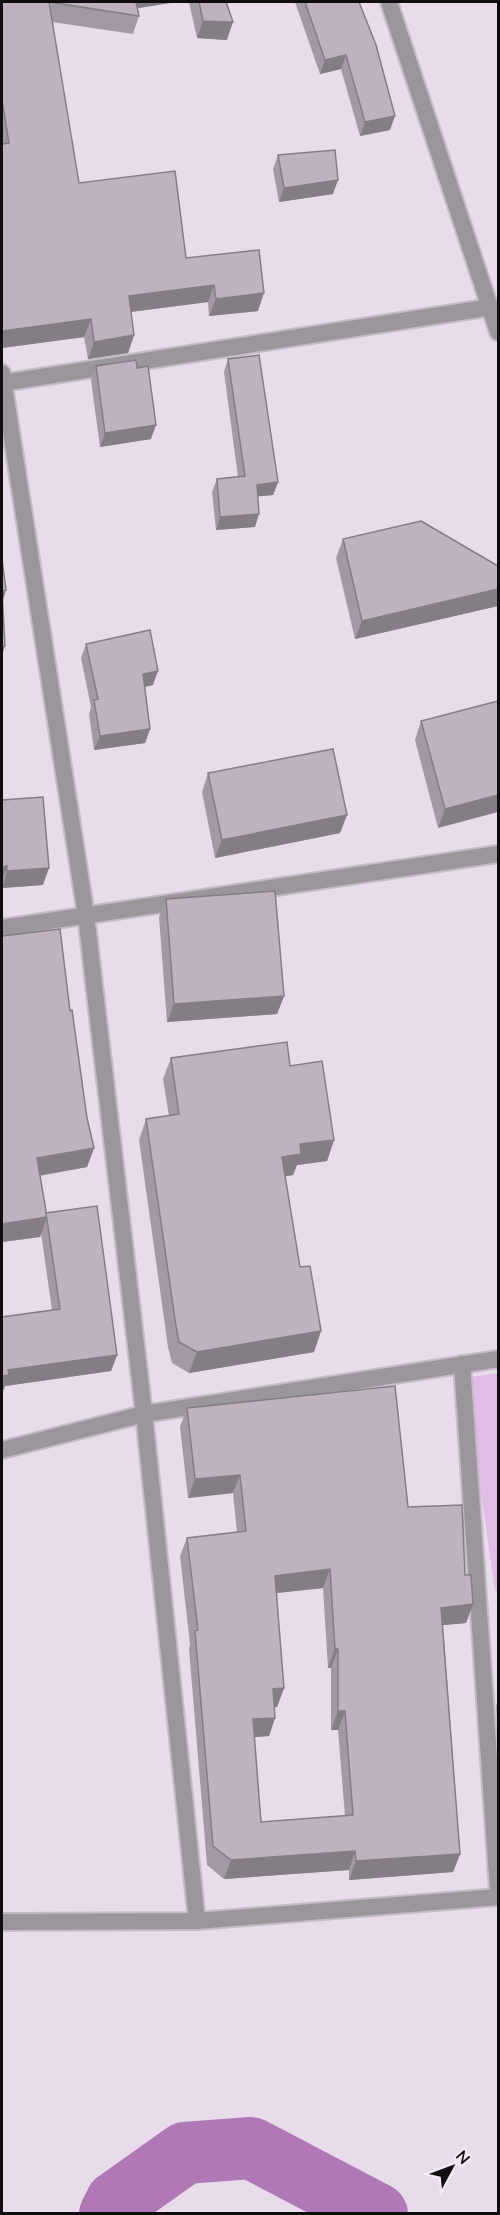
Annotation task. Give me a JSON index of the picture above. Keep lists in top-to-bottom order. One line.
{"north":"top right"}
